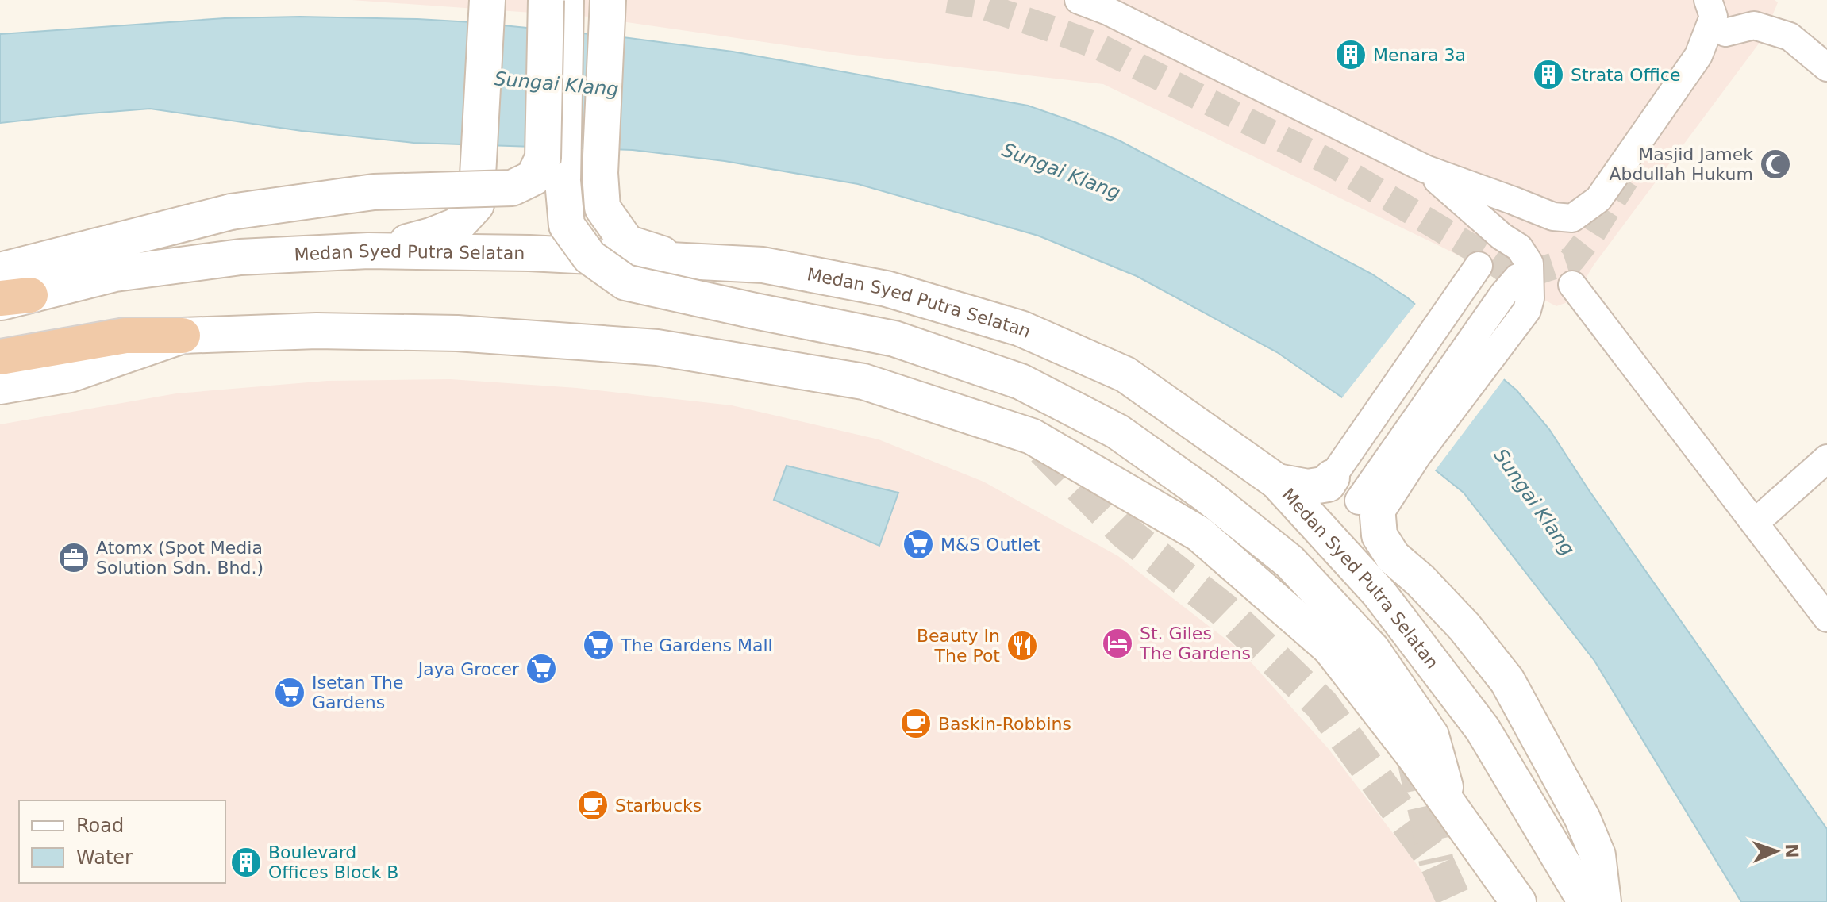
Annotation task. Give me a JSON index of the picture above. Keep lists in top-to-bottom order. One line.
{"streets":{"main road":["Medan Syed Putra Selatan"]},"water":["Sungai Klang"],"places":{"building":["Menara 3a","Strata Office","Boulevard Offices Block B"],"mosque":["Masjid Jamek Abdullah Hukum"],"supermarket":["M&S Outlet","The Gardens Mall","Jaya Grocer","Isetan The Gardens"],"office":["Atomx (Spot Media Solution Sdn. Bhd.)"],"hotel":["St. Giles The Gardens"],"restaurant":["Beauty In The Pot"],"cafe":["Baskin-Robbins","Starbucks"]},"legend":["Road","Water"],"north":"right"}
